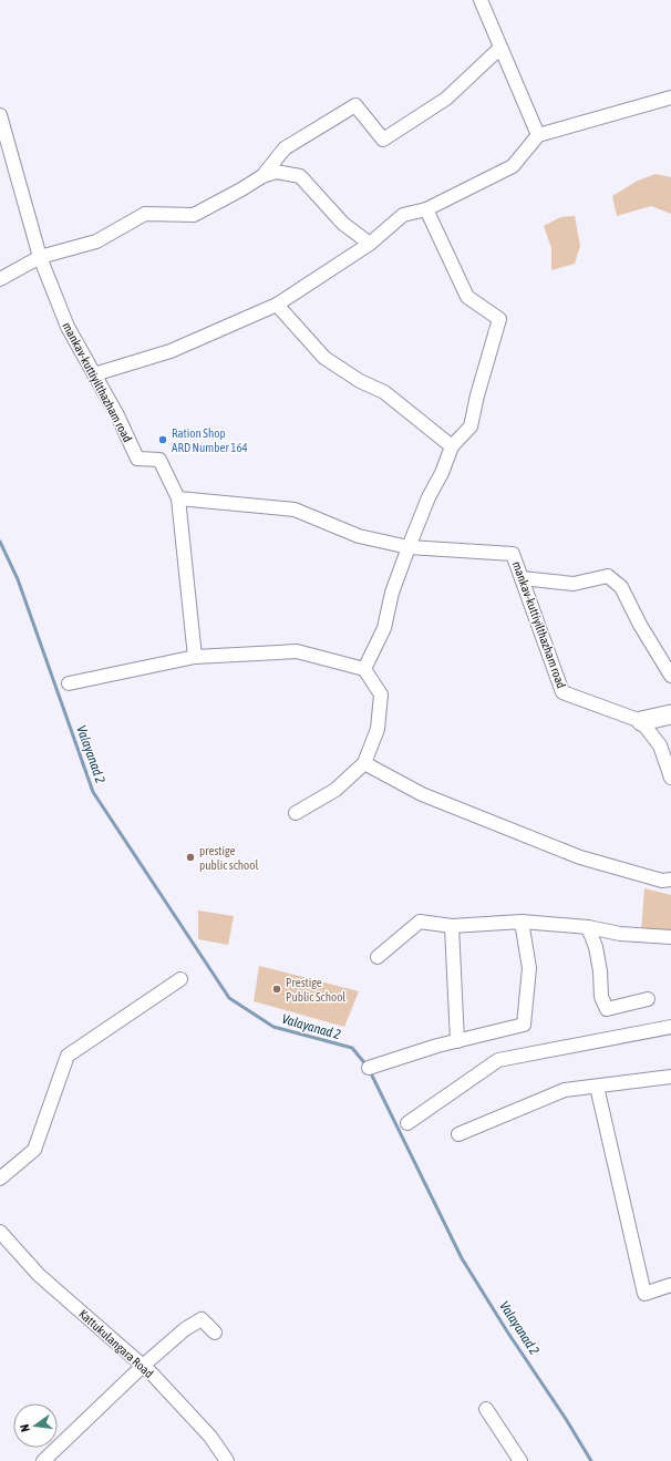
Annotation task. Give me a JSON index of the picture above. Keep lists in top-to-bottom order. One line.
{"streets":{"street":["mankav-kuttiyilthazham road","Kattukulangara Road"]},"water":["Valayanad 2"],"places":["Ration Shop ARD Number 164","prestige public school","Prestige Public School"],"north":"left"}
